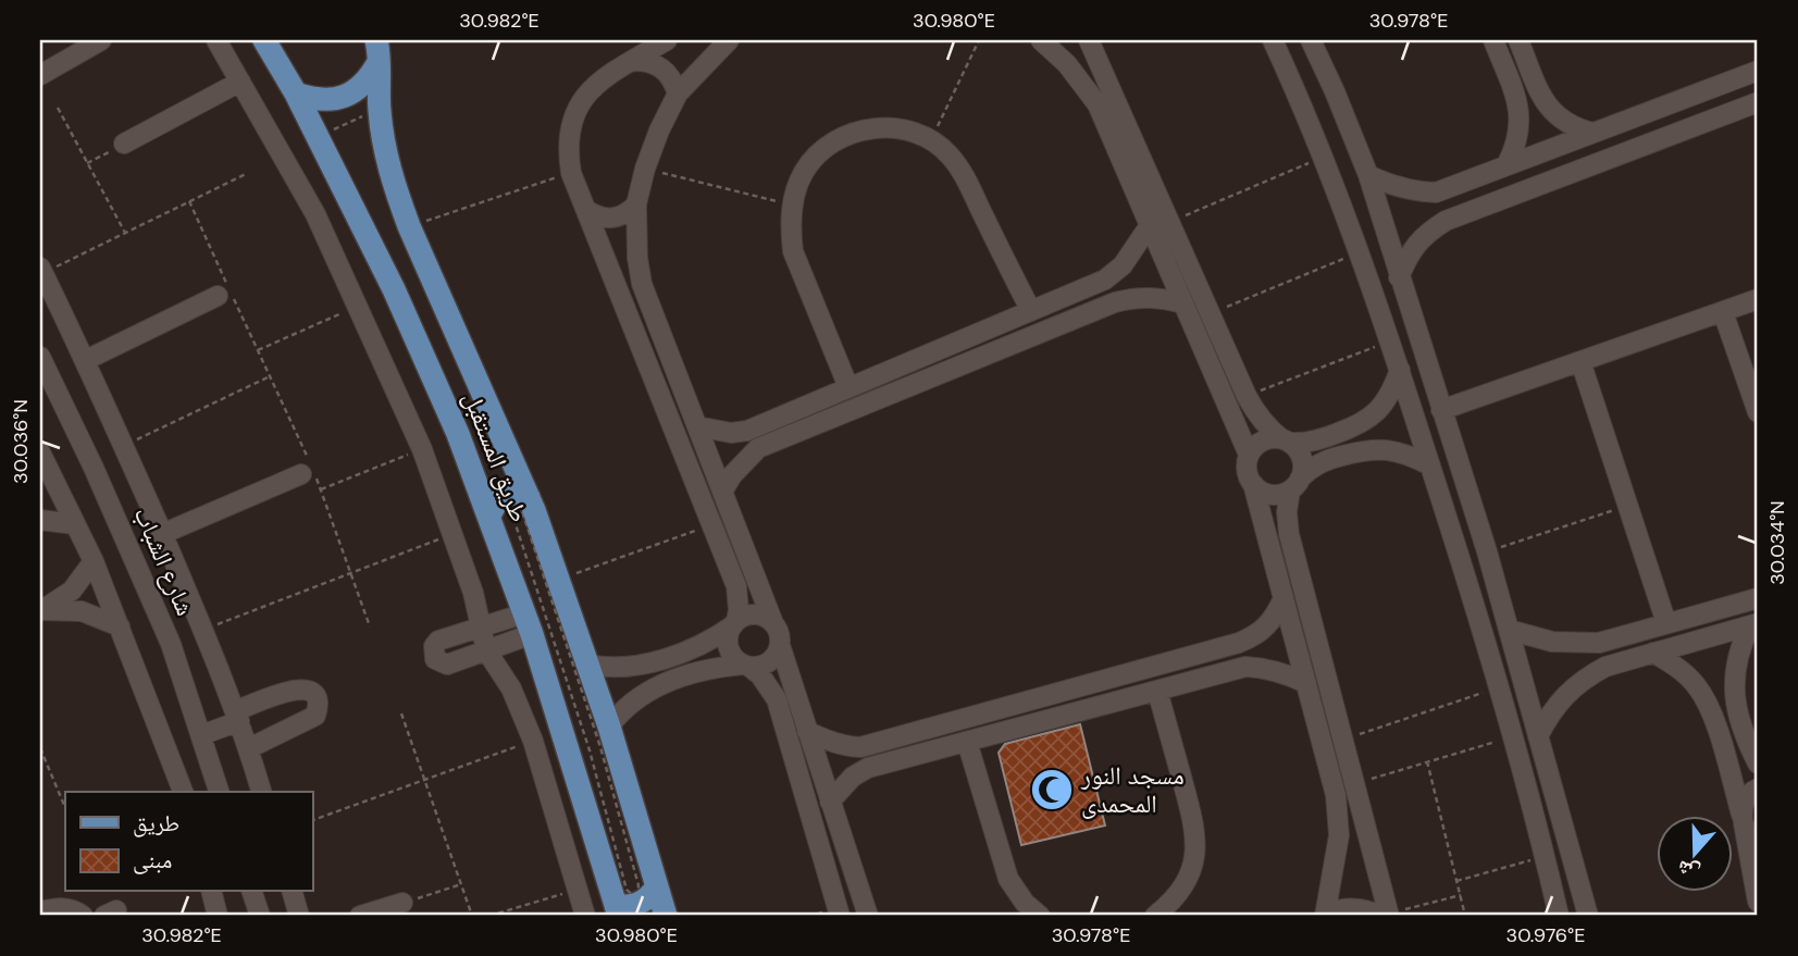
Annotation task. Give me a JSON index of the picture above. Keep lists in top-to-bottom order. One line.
{"streets":{"main road":["طريق المستقبل"],"street":["شارع الشباب"]},"places":{"mosque":["مسجد النور المحمدى"]},"legend":["طريق","مبنى"],"north":"bottom","coordinates":["30.982°E","30.980°E","30.978°E","30.036°N","30.034°N","30.976°E"]}
